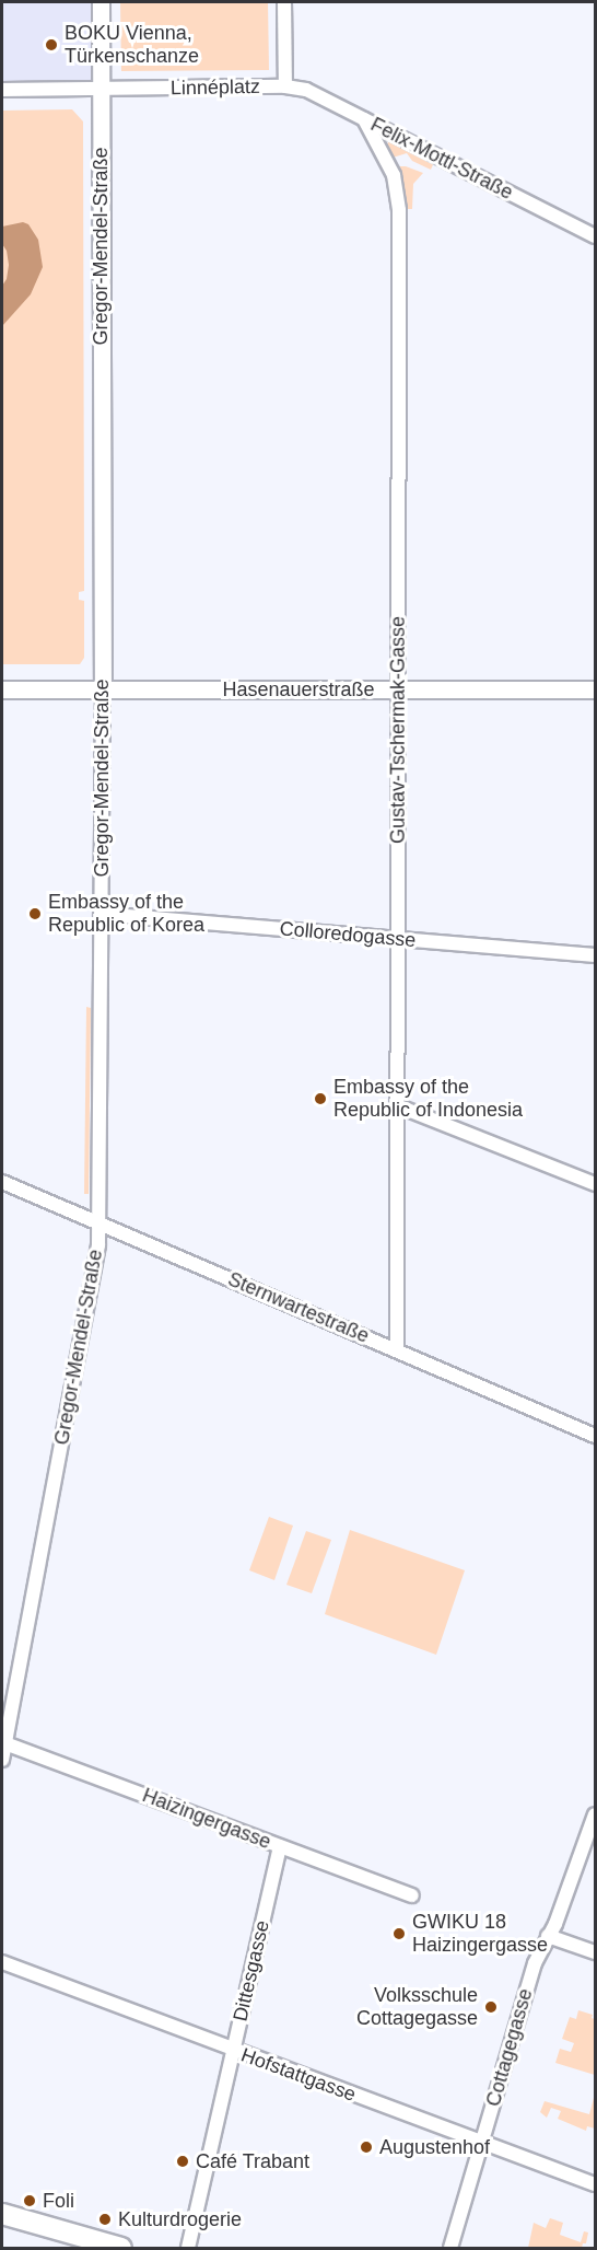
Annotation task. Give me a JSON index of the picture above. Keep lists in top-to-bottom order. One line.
{"streets":{"street":["Linnéplatz","Felix-Mottl-Straße","Gregor-Mendel-Straße","Hasenauerstraße","Gustav-Tschermak-Gasse","Colloredogasse","Sternwartestraße","Haizingergasse","Dittesgasse","Cottagegasse","Hofstattgasse"]},"crossings":[["Linnéplatz","Felix-Mottl-Straße"],["Linnéplatz","Gregor-Mendel-Straße"],["Felix-Mottl-Straße","Gustav-Tschermak-Gasse"],["Gregor-Mendel-Straße","Hasenauerstraße"],["Gregor-Mendel-Straße","Colloredogasse"],["Gregor-Mendel-Straße","Sternwartestraße"],["Gregor-Mendel-Straße","Haizingergasse"],["Hasenauerstraße","Gustav-Tschermak-Gasse"],["Gustav-Tschermak-Gasse","Colloredogasse"],["Gustav-Tschermak-Gasse","Sternwartestraße"],["Haizingergasse","Dittesgasse"],["Dittesgasse","Hofstattgasse"],["Cottagegasse","Hofstattgasse"]],"places":["BOKU Vienna, Türkenschanze","Embassy of the Republic of Korea","Embassy of the Republic of Indonesia","GWIKU 18 Haizingergasse","Volksschule Cottagegasse","Augustenhof","Café Trabant","Foli","Kulturdrogerie"]}
